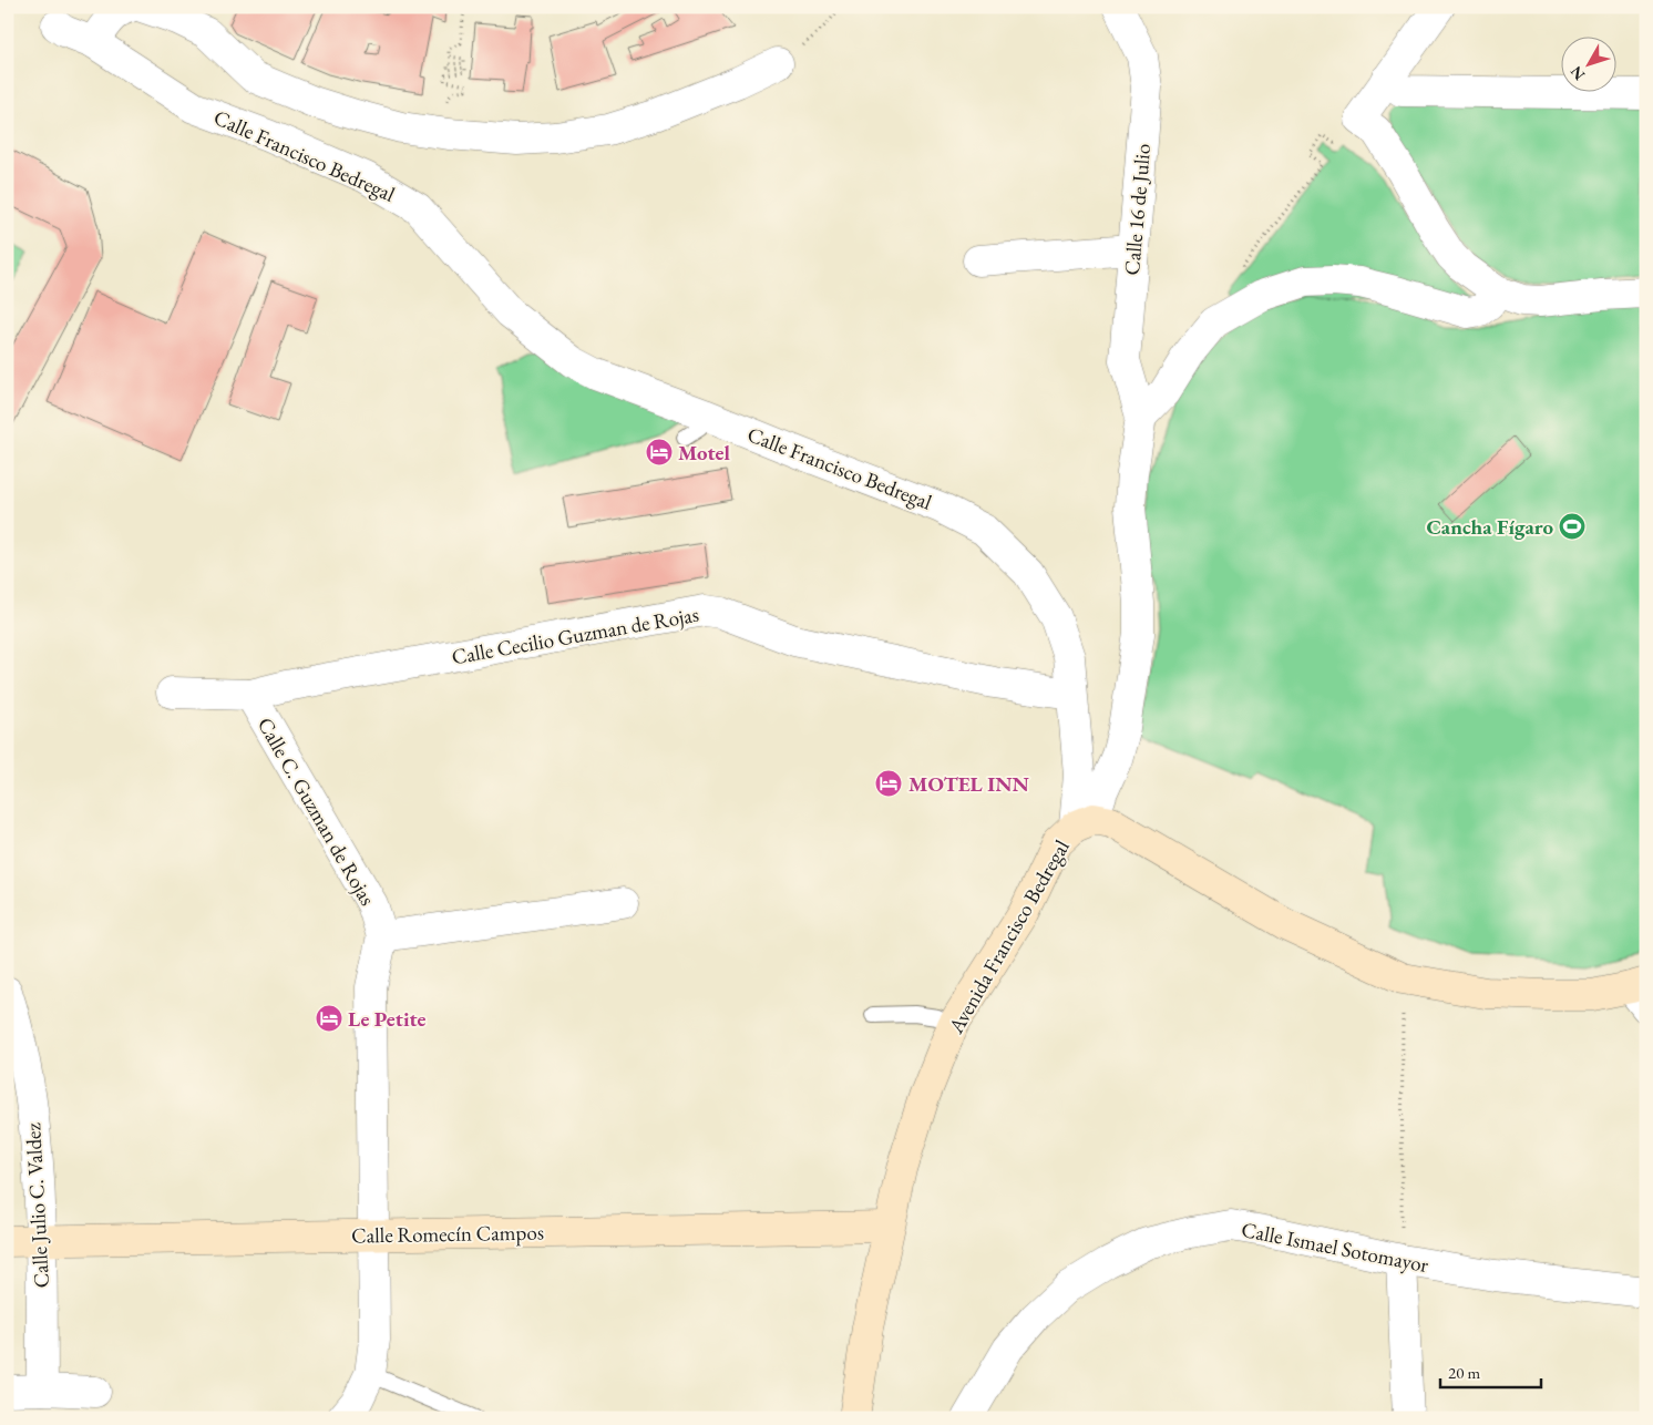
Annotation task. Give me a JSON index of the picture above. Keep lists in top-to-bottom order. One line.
{"streets":{"main road":["Avenida Francisco Bedregal","Calle Romecín Campos"],"street":["Calle Francisco Bedregal","Calle 16 de Julio","Calle Cecilio Guzman de Rojas","Calle C. Guzman de Rojas","Calle Julio C. Valdez","Calle Ismael Sotomayor"]},"crossings":[["Calle Francisco Bedregal","Calle Cecilio Guzman de Rojas"],["Calle Francisco Bedregal","Avenida Francisco Bedregal"],["Calle Cecilio Guzman de Rojas","Calle C. Guzman de Rojas"],["Calle C. Guzman de Rojas","Calle Romecín Campos"],["Avenida Francisco Bedregal","Calle Romecín Campos"],["Calle Julio C. Valdez","Calle Romecín Campos"]],"places":{"hotel":["Motel","MOTEL INN","Le Petite"],"sports":["Cancha Fígaro"]},"scale_bar":"20 m","north":"bottom left"}
